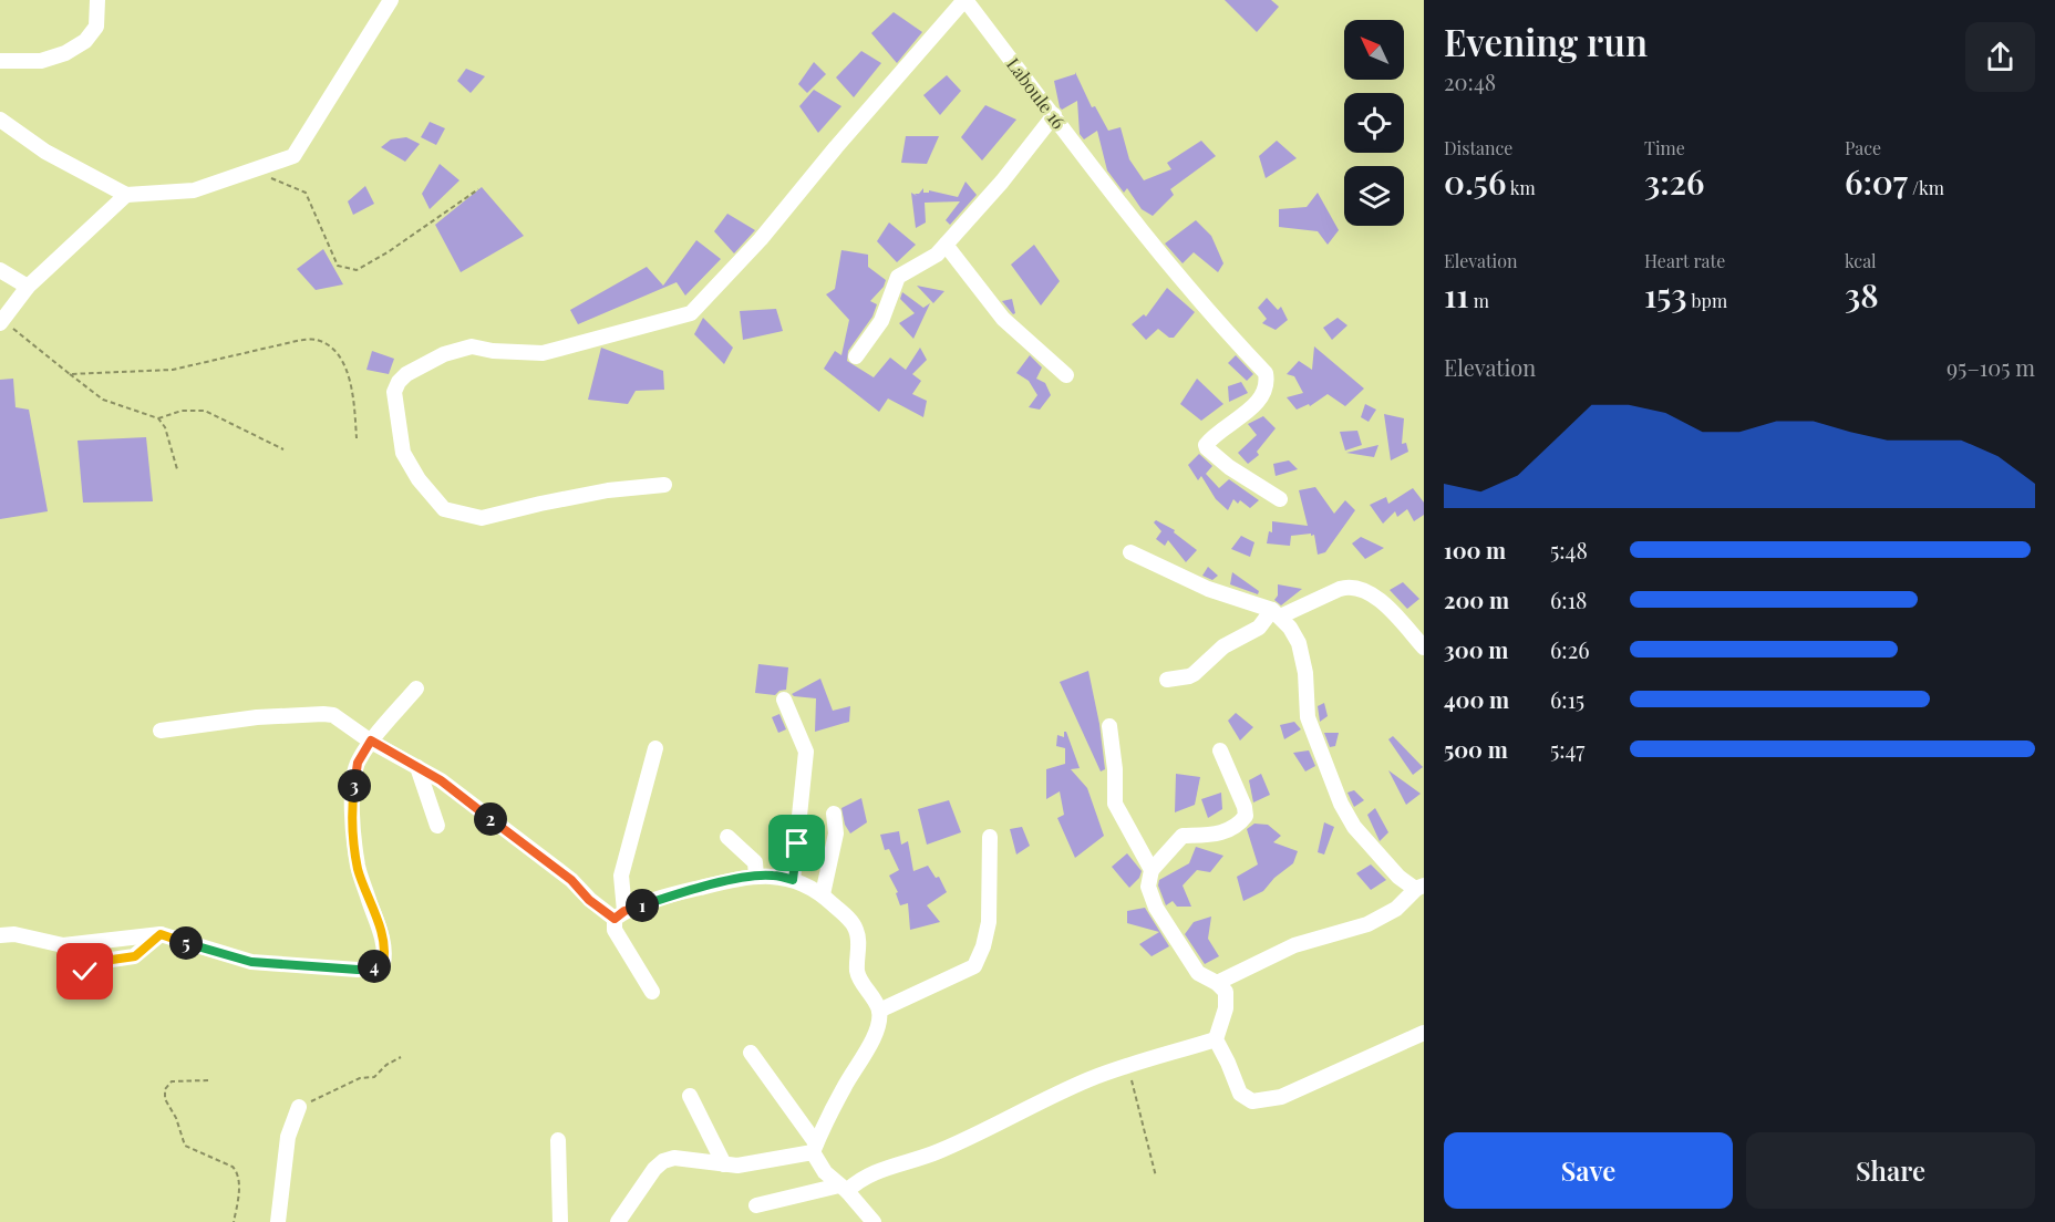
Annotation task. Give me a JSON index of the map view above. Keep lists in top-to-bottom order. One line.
{"streets":{"street":["Laboule 16"]},"north":"top left","page":{"heading":["Evening run","20:48"],"stats":[["Distance","0.56 km"],["Time","3:26"],["Pace","6:07 /km"],["Elevation","11 m"],["Heart rate","153 bpm"],["kcal","38"]],"chart":["Elevation","95–105 m"],"list":[{"name":"100 m","note":"5:48"},{"name":"200 m","note":"6:18"},{"name":"300 m","note":"6:26"},{"name":"400 m","note":"6:15"},{"name":"500 m","note":"5:47"}],"pins":["3","2","1","5","4"],"buttons":["Save","Share"]}}
